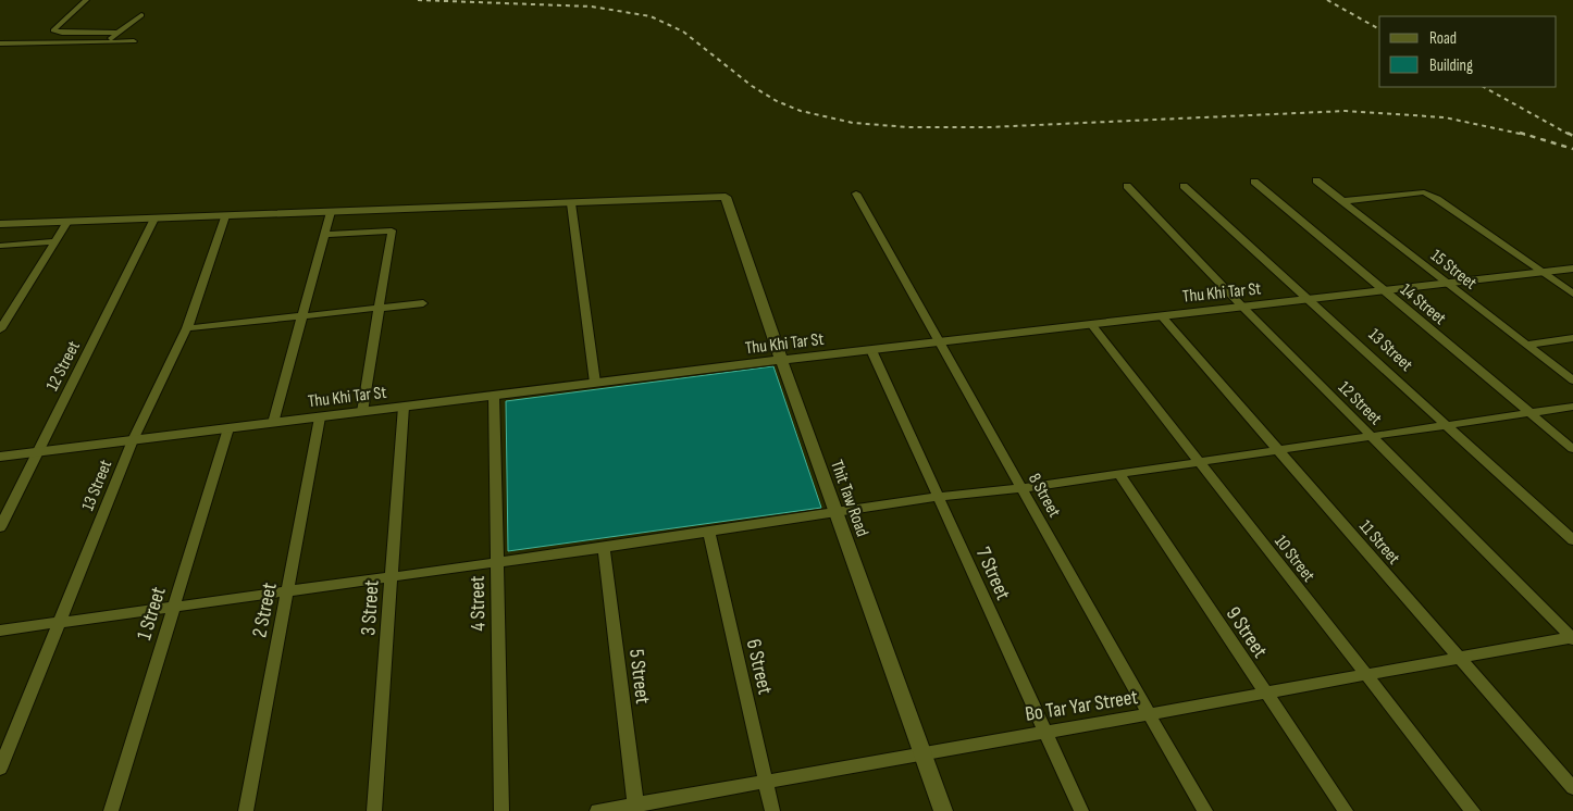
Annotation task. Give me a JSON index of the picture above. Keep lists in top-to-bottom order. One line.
{"streets":{"street":["15 Street","Thu Khi Tar St","14 Street","13 Street","12 Street","8 Street","Thit Taw Road","11 Street","10 Street","7 Street","4 Street","3 Street","2 Street","1 Street","9 Street","6 Street","5 Street","Bo Tar Yar Street"]},"crossings":[["15 Street","Thu Khi Tar St"],["Thu Khi Tar St","14 Street"],["Thu Khi Tar St","13 Street"],["Thu Khi Tar St","12 Street"],["Thu Khi Tar St","8 Street"],["Thu Khi Tar St","Thit Taw Road"],["Thu Khi Tar St","11 Street"],["Thu Khi Tar St","10 Street"],["Thu Khi Tar St","7 Street"],["Thu Khi Tar St","4 Street"],["Thu Khi Tar St","3 Street"],["Thu Khi Tar St","2 Street"],["Thu Khi Tar St","1 Street"],["12 Street","Bo Tar Yar Street"],["8 Street","Bo Tar Yar Street"],["Thit Taw Road","Bo Tar Yar Street"],["11 Street","Bo Tar Yar Street"],["10 Street","Bo Tar Yar Street"],["7 Street","Bo Tar Yar Street"],["9 Street","Bo Tar Yar Street"],["6 Street","Bo Tar Yar Street"],["5 Street","Bo Tar Yar Street"]],"legend":["Road","Building"]}
